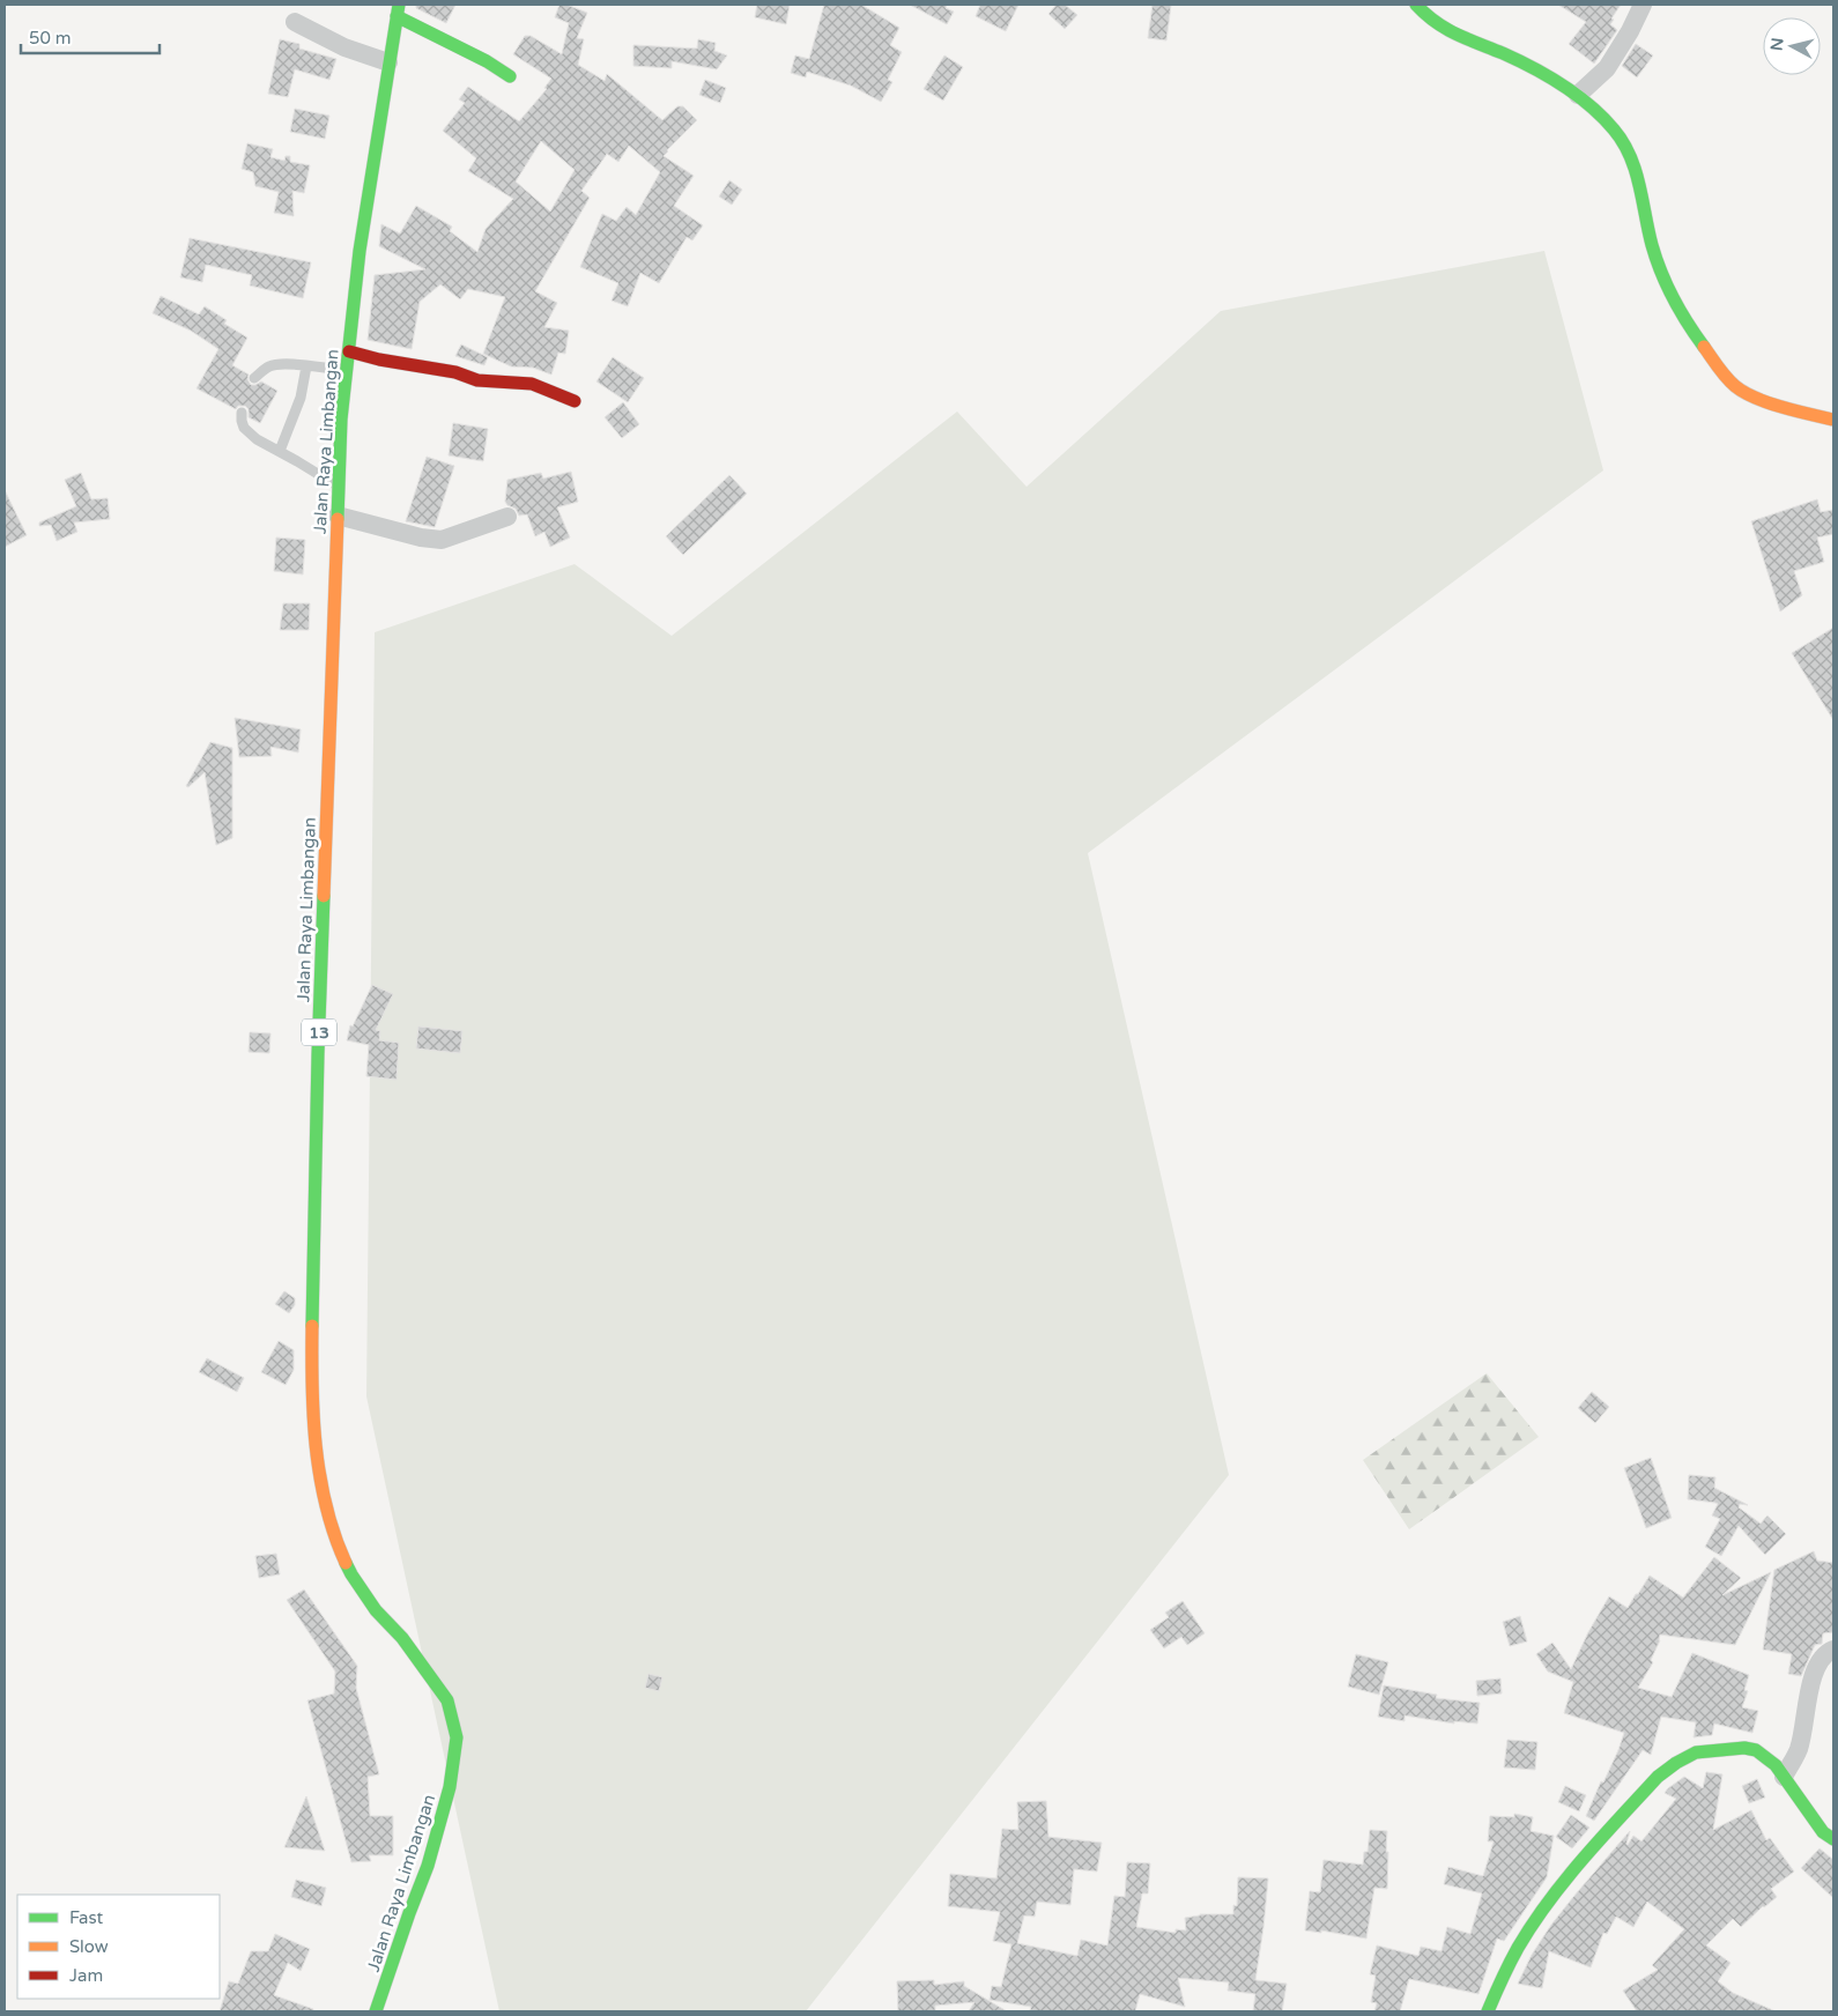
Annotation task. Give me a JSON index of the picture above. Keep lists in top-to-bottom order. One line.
{"streets":{"main road":["Jalan Raya Limbangan","13"]},"legend":["Fast","Slow","Jam"],"scale_bar":"50 m","north":"left"}
